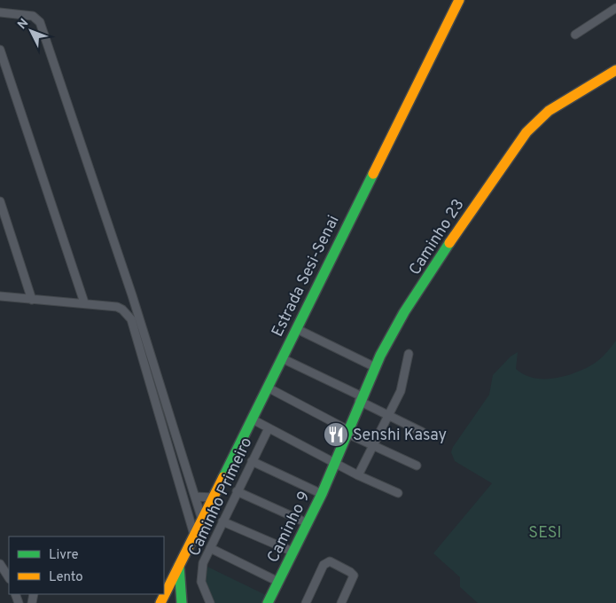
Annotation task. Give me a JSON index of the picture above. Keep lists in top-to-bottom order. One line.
{"streets":{"street":["Caminho 23","Estrada Sesi-Senai","Caminho Primeiro","Caminho 9"]},"crossings":[["Caminho 23","Caminho 9"]],"parks":["SESI"],"places":{"restaurant":["Senshi Kasay"]},"legend":["Livre","Lento"],"north":"top left"}
